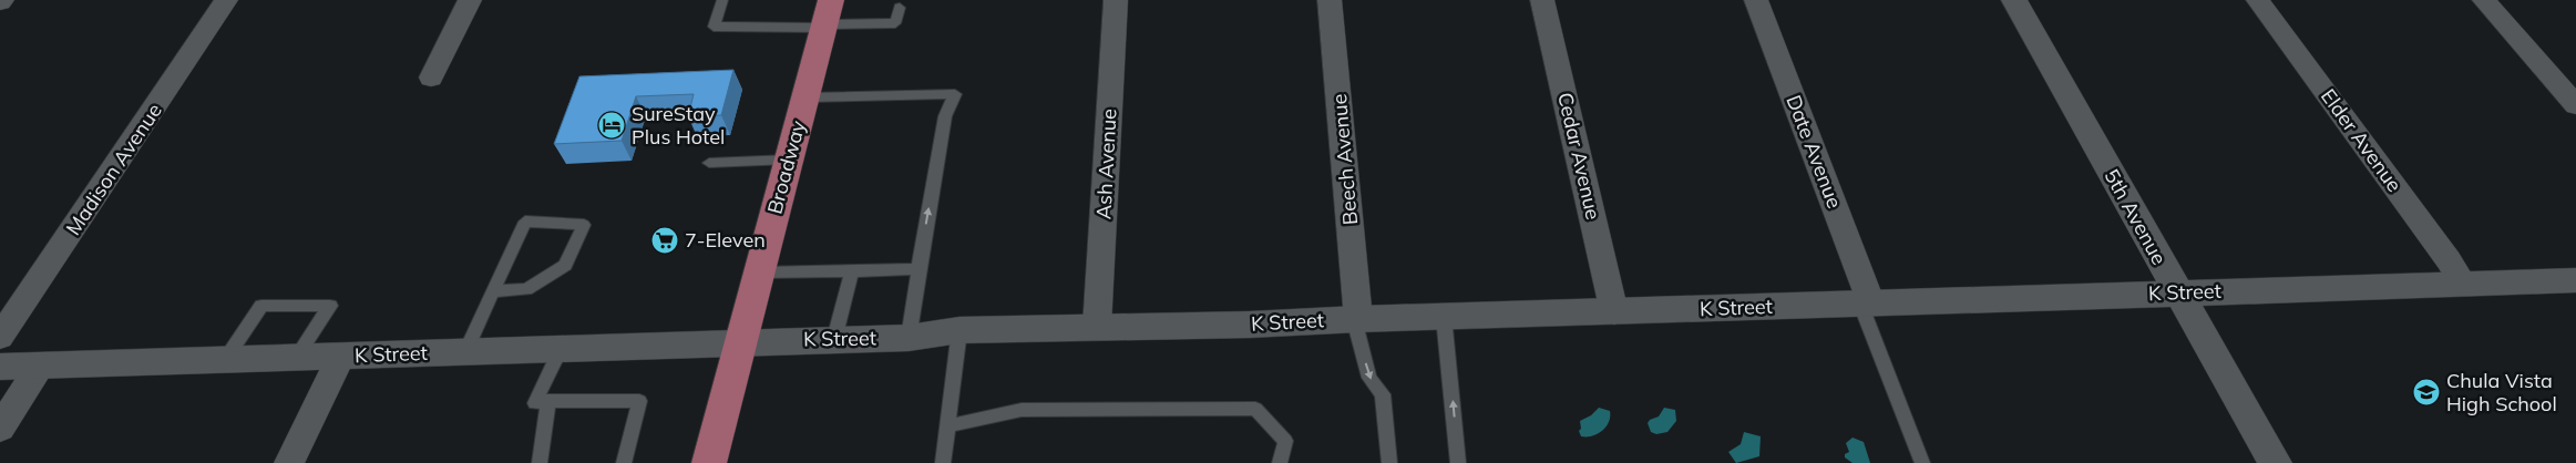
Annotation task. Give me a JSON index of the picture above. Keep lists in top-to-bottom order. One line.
{"streets":{"main road":["Broadway"],"street":["Elder Avenue","Date Avenue","Cedar Avenue","Beech Avenue","Ash Avenue","Madison Avenue","5th Avenue","K Street"]},"crossings":[["Elder Avenue","K Street"],["Date Avenue","K Street"],["Cedar Avenue","K Street"],["Beech Avenue","K Street"],["Ash Avenue","K Street"],["Broadway","K Street"],["5th Avenue","K Street"]],"places":{"hotel":["SureStay Plus Hotel"],"supermarket":["7-Eleven"],"school or university":["Chula Vista High School"]}}
